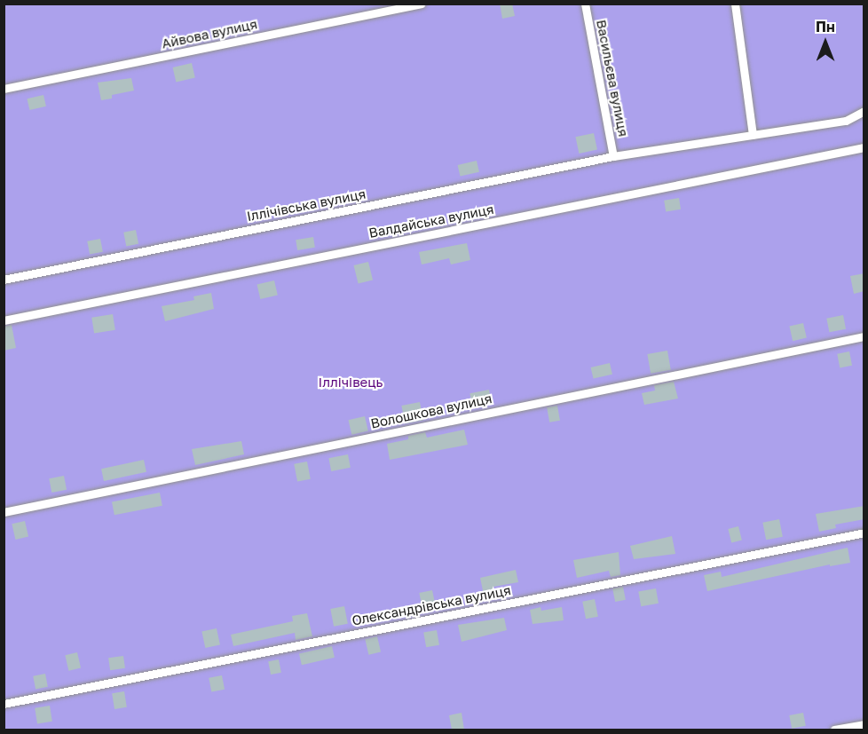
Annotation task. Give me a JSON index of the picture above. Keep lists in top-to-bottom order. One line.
{"streets":{"lane":["Айвова вулиця","Васильєва вулиця","Іллічівська вулиця","Валдайська вулиця","Волошкова вулиця","Олександрівська вулиця"]},"crossings":[["Васильєва вулиця","Іллічівська вулиця"]],"parks":["Іллічівець"],"north":"top"}
